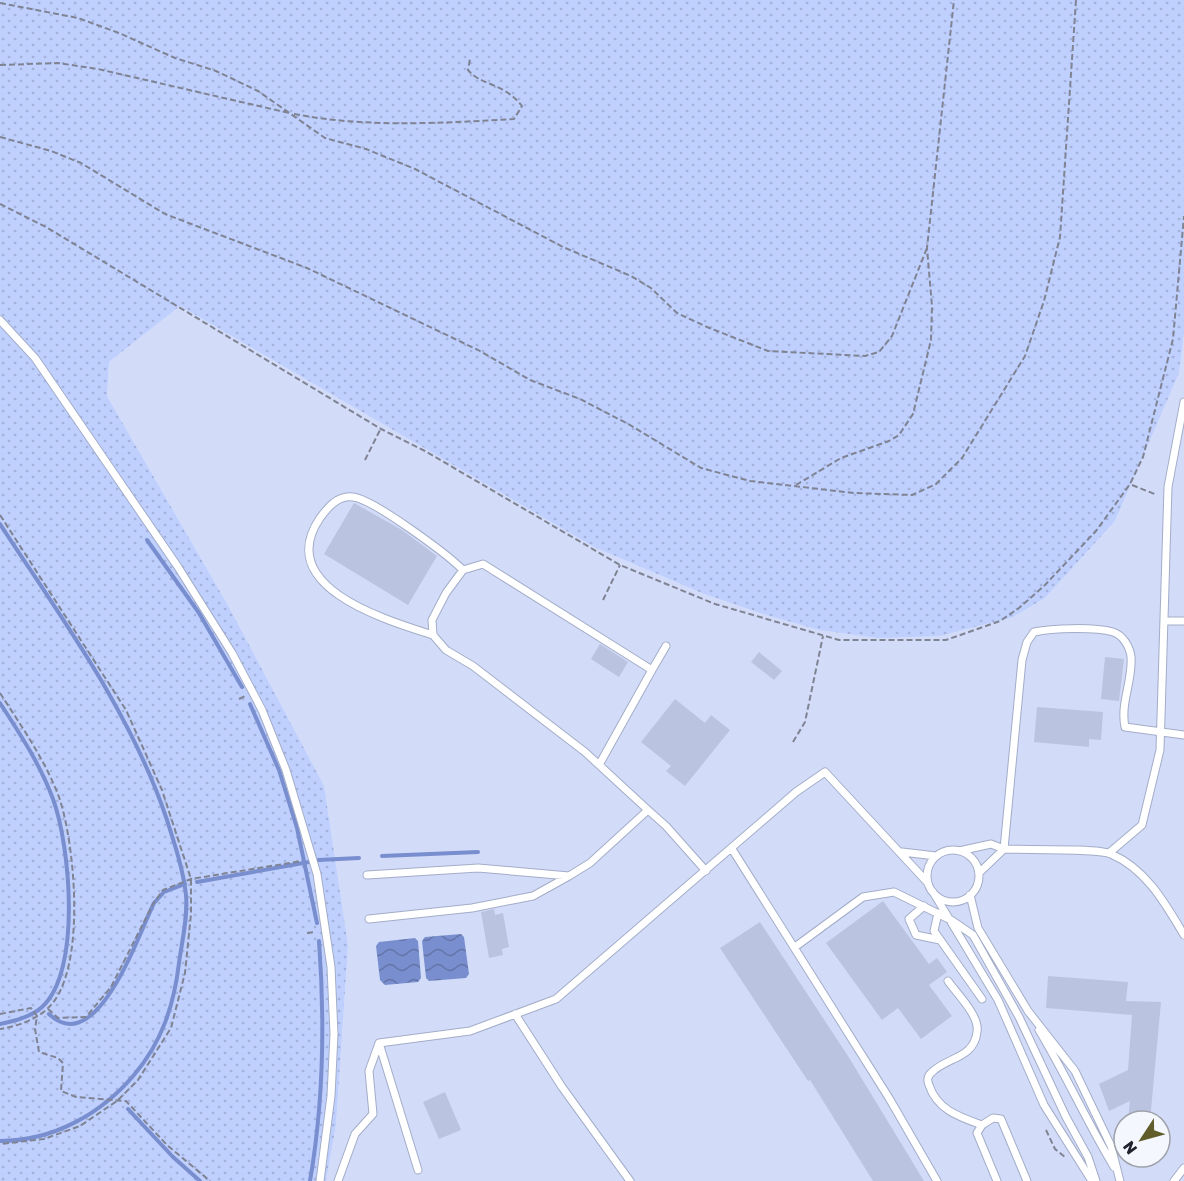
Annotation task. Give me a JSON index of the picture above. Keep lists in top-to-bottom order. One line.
{"north":"bottom left"}
